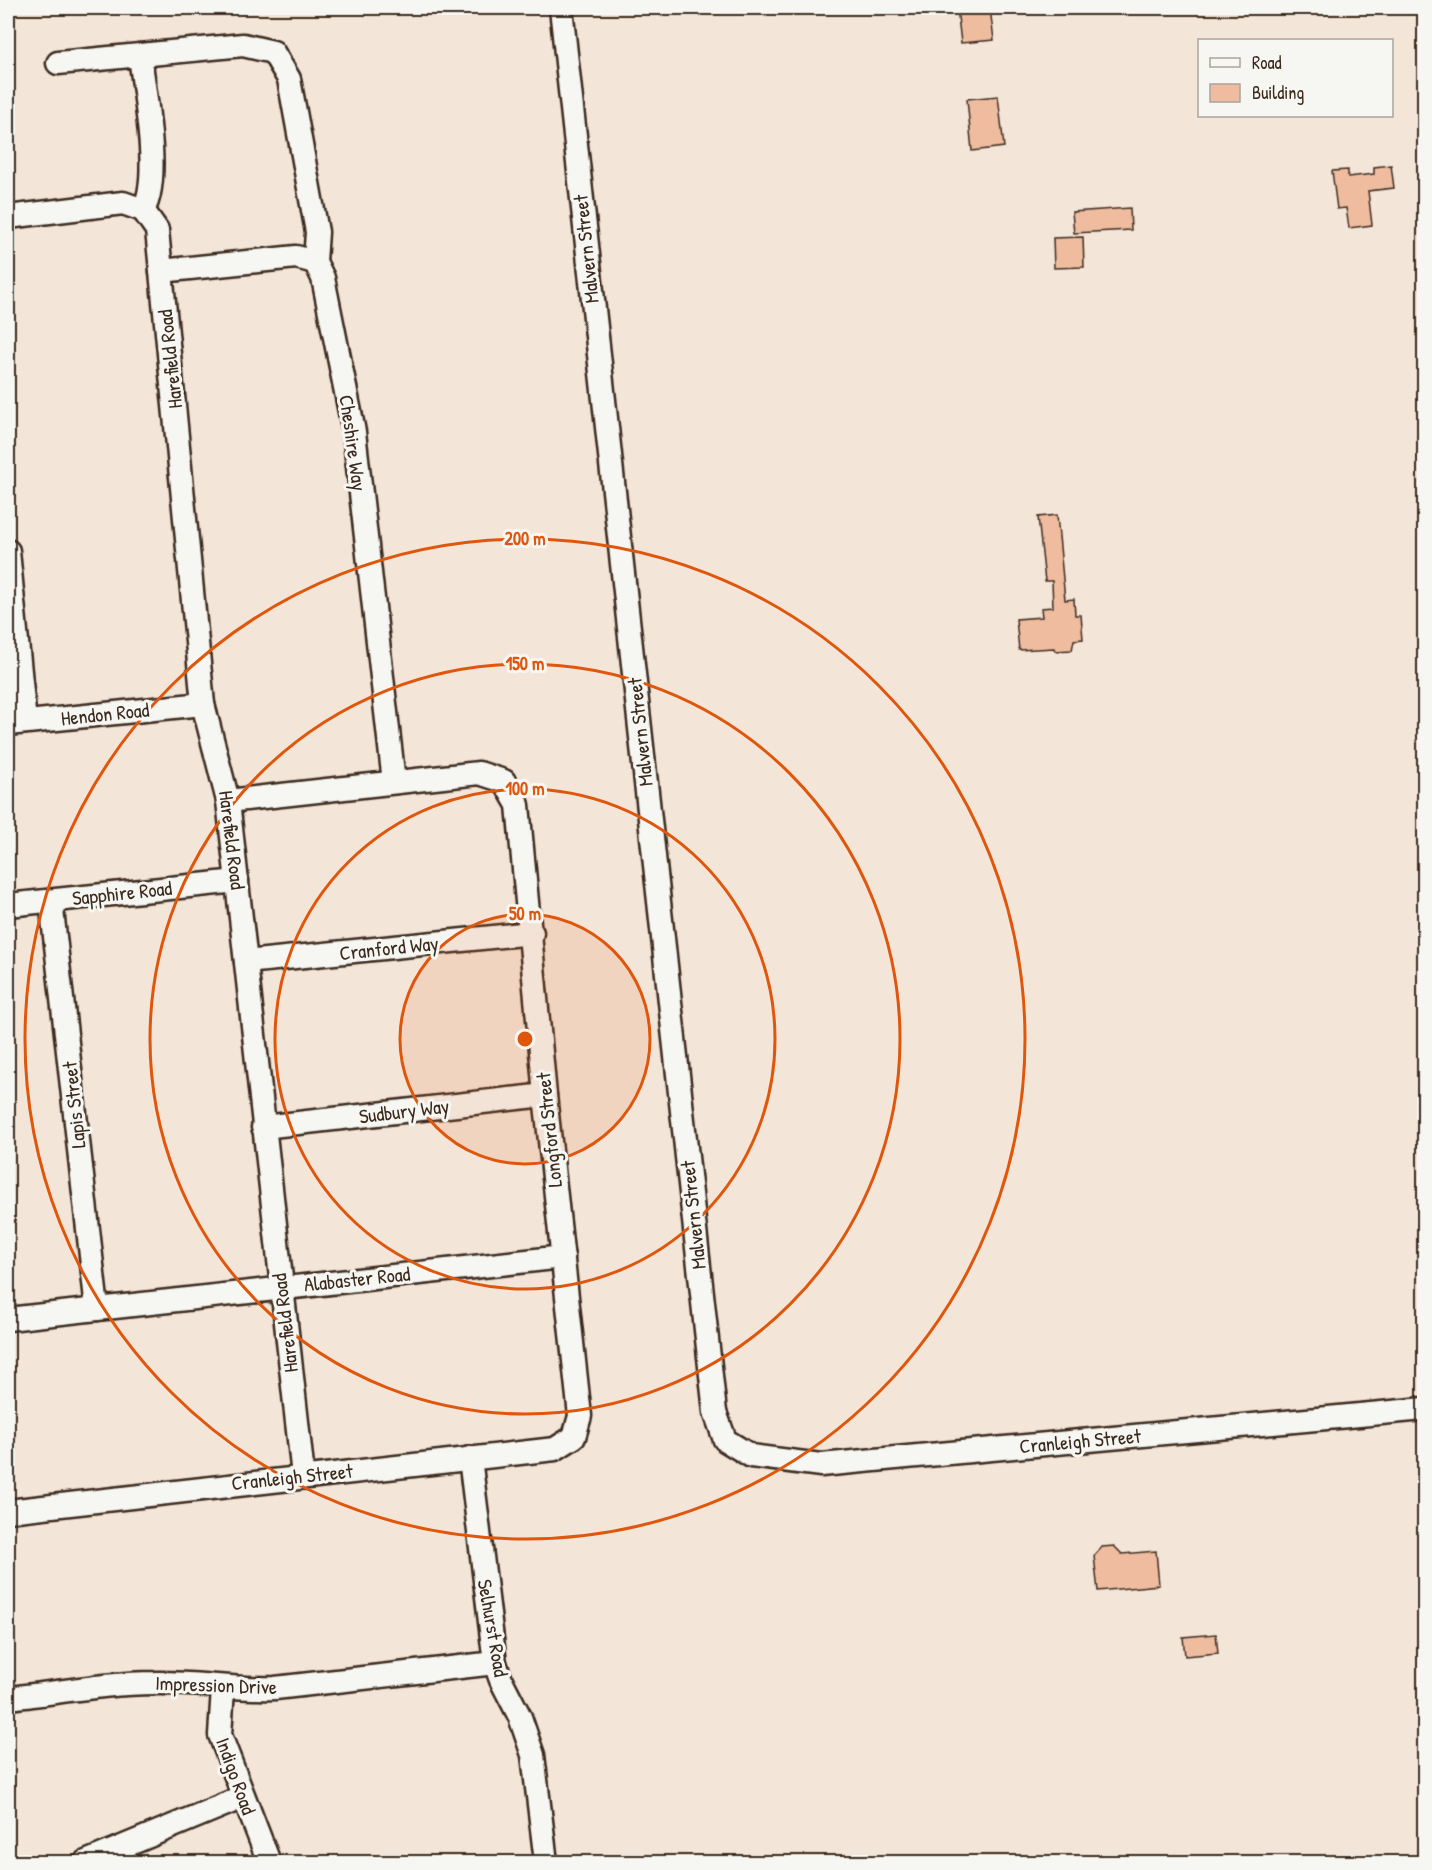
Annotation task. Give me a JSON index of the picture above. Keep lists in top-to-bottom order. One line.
{"streets":{"street":["Malvern Street","Harefield Road","Cheshire Way","Hendon Road","Sapphire Road","Cranford Way","Lapis Street","Sudbury Way","Longford Street","Alabaster Road","Cranleigh Street","Selhurst Road","Impression Drive","Indigo Road"]},"crossings":[["Malvern Street","Cranleigh Street"],["Harefield Road","Hendon Road"],["Harefield Road","Sapphire Road"],["Harefield Road","Cranford Way"],["Harefield Road","Sudbury Way"],["Harefield Road","Longford Street"],["Harefield Road","Alabaster Road"],["Harefield Road","Cranleigh Street"],["Cheshire Way","Longford Street"],["Sapphire Road","Lapis Street"],["Cranford Way","Longford Street"],["Lapis Street","Alabaster Road"],["Sudbury Way","Longford Street"],["Longford Street","Alabaster Road"],["Longford Street","Cranleigh Street"],["Cranleigh Street","Selhurst Road"],["Selhurst Road","Impression Drive"],["Impression Drive","Indigo Road"]],"legend":["Road","Building"],"rings":["200 m","150 m","100 m","50 m"]}
